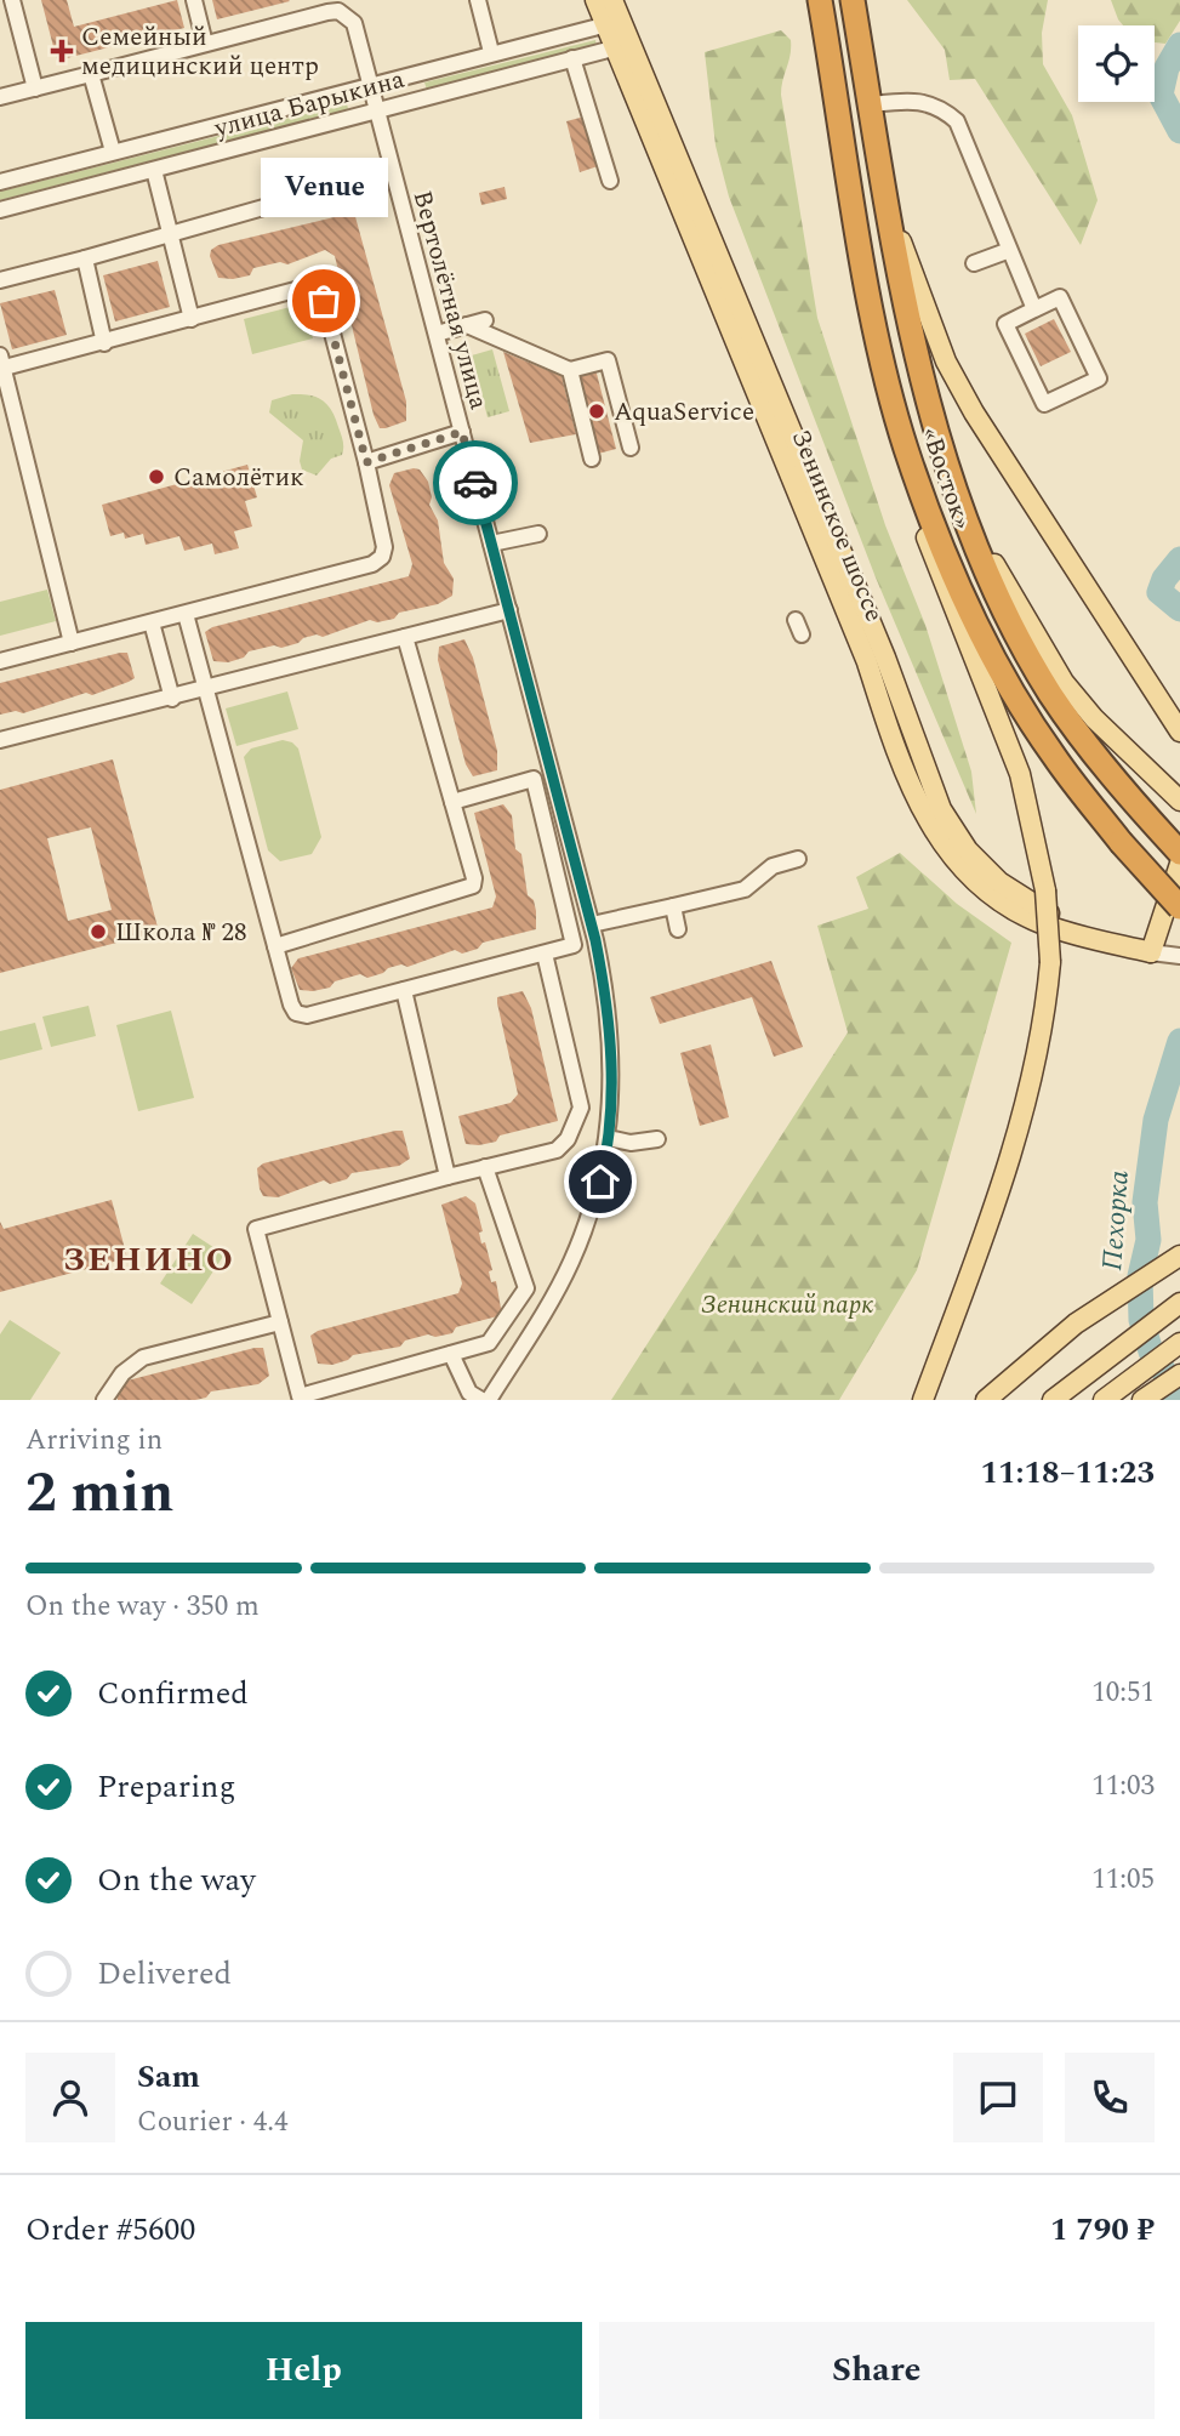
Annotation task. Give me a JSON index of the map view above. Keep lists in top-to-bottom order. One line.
{"streets":{"highway":["«Восток»"],"main road":["Зенинское шоссе"],"street":["улица Барыкина","Вертолётная улица"]},"crossings":[["улица Барыкина","Вертолётная улица"],["улица Барыкина","Зенинское шоссе"]],"districts":["ЗЕНИНО"],"water":["Пехорка"],"parks":["Зенинский парк"],"places":{"health":["Семейный медицинский центр"],"other":["Venue","AquaService","Самолётик","Школа № 28"]},"page":{"bubble":"Venue","heading":["2 min","Arriving in","11:18–11:23"],"panel":["Sam","Courier · 4.4","Order #5600","1 790 ₽"],"bar":"On the way · 350 m","list":[["Confirmed","10:51"],["Preparing","11:03"],["On the way","11:05"],"Delivered"],"buttons":["Help","Share"]}}
